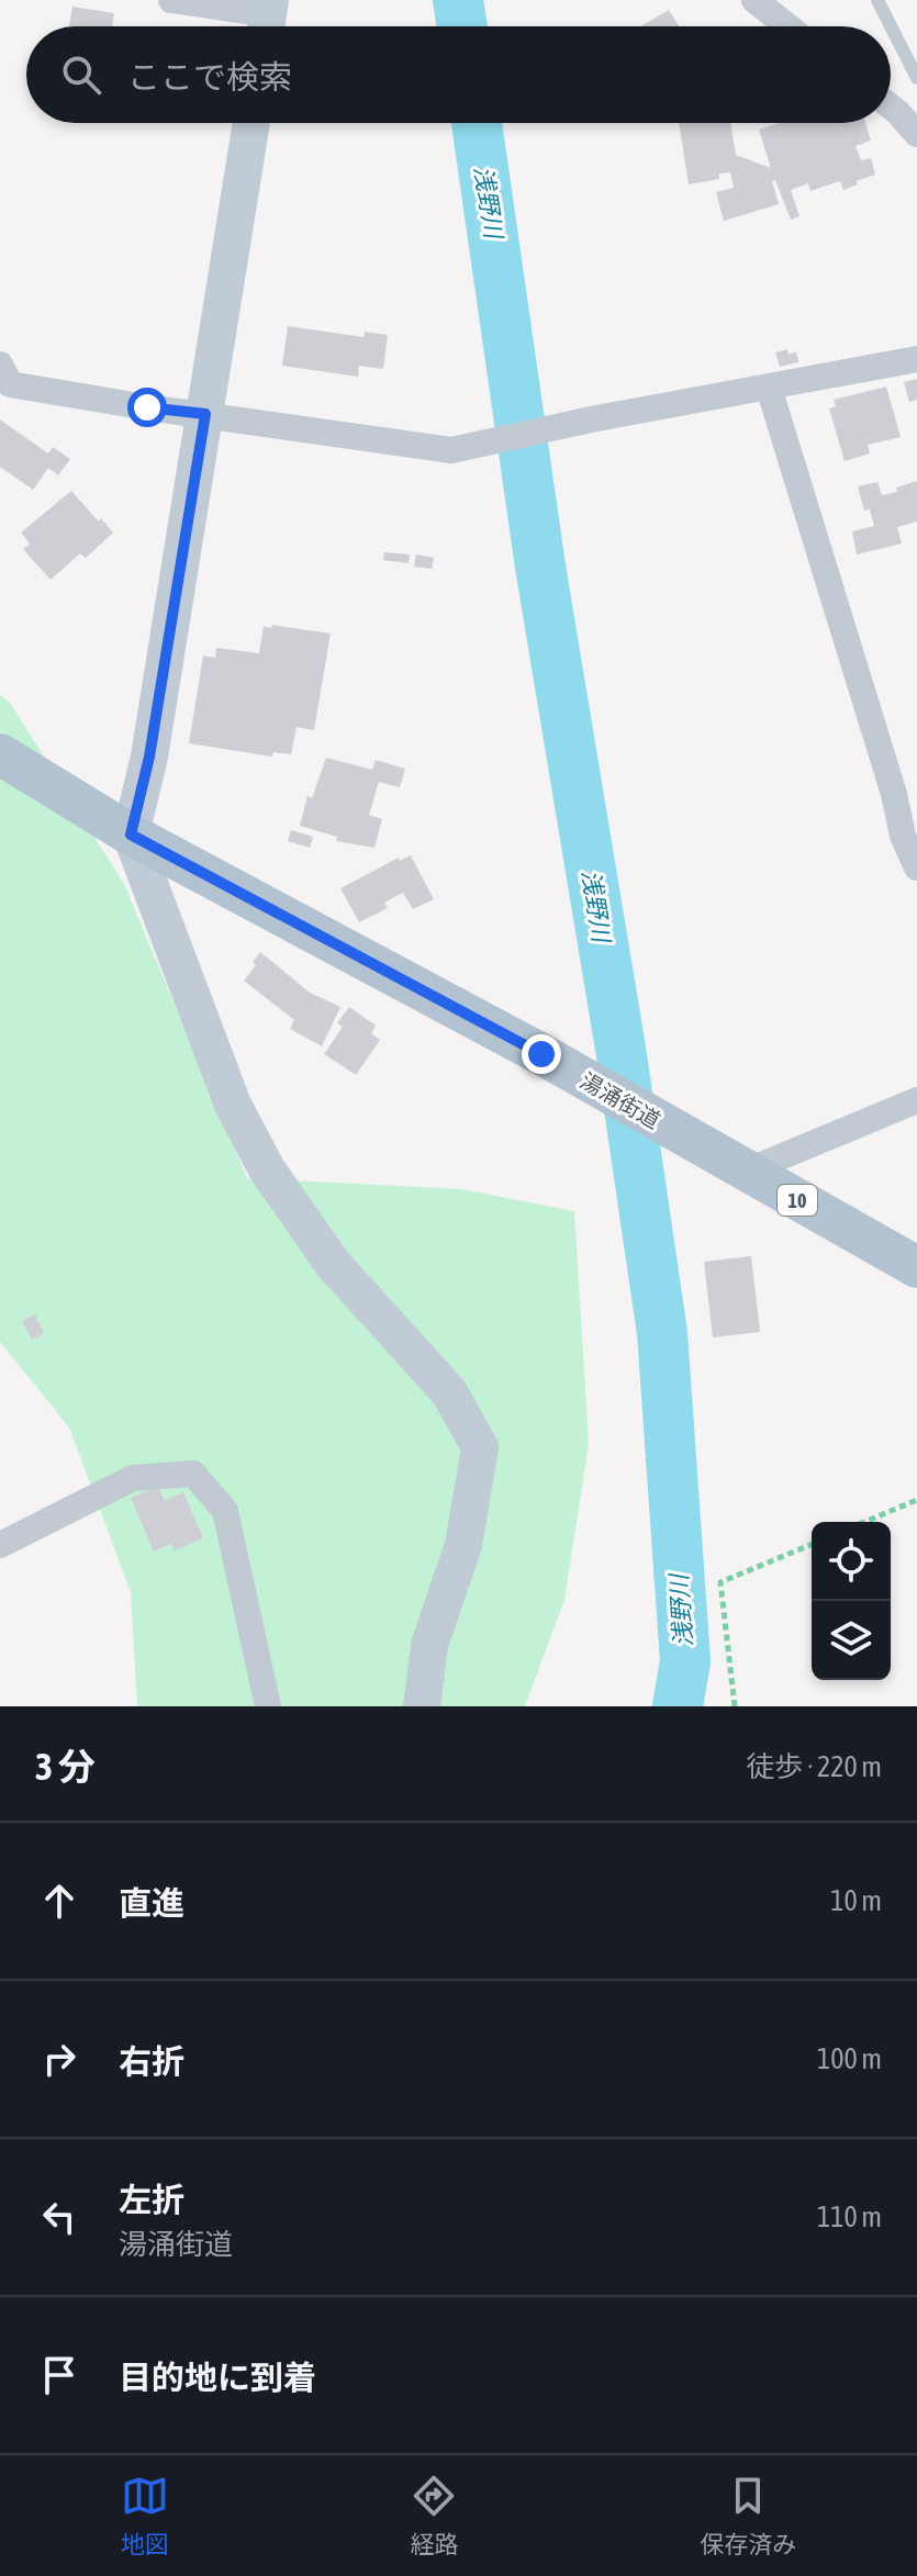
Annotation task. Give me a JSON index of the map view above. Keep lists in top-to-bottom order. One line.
{"streets":{"main road":["湯涌街道","10"]},"water":["浅野川"],"page":{"search":"ここで検索","heading":["3 分","徒歩 · 220 m"],"list":[["直進","10 m"],["右折","100 m"],["左折","湯涌街道","110 m"],"目的地に到着"],"nav":["地図","経路","保存済み"]}}
